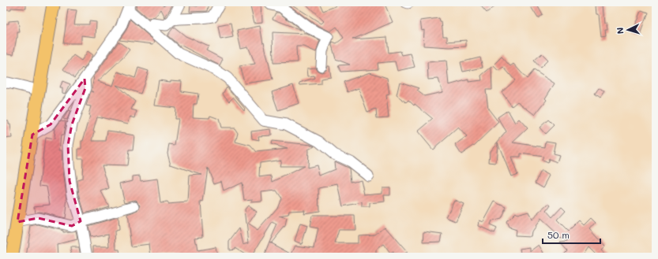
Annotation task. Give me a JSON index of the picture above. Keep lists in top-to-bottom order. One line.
{"scale_bar":"50 m","north":"left"}
